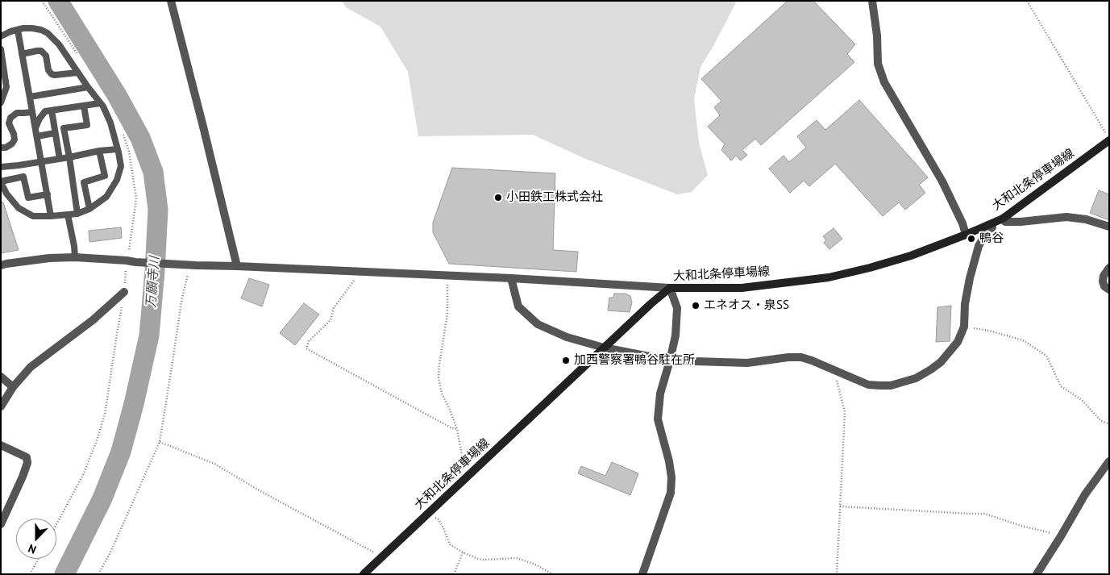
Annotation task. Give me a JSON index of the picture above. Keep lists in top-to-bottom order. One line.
{"streets":{"main road":["大和北条停車場線"]},"water":["万願寺川"],"places":["小田鉄工株式会社","鴨谷","エネオス・泉SS","加西警察署鴨谷駐在所"],"north":"bottom"}
